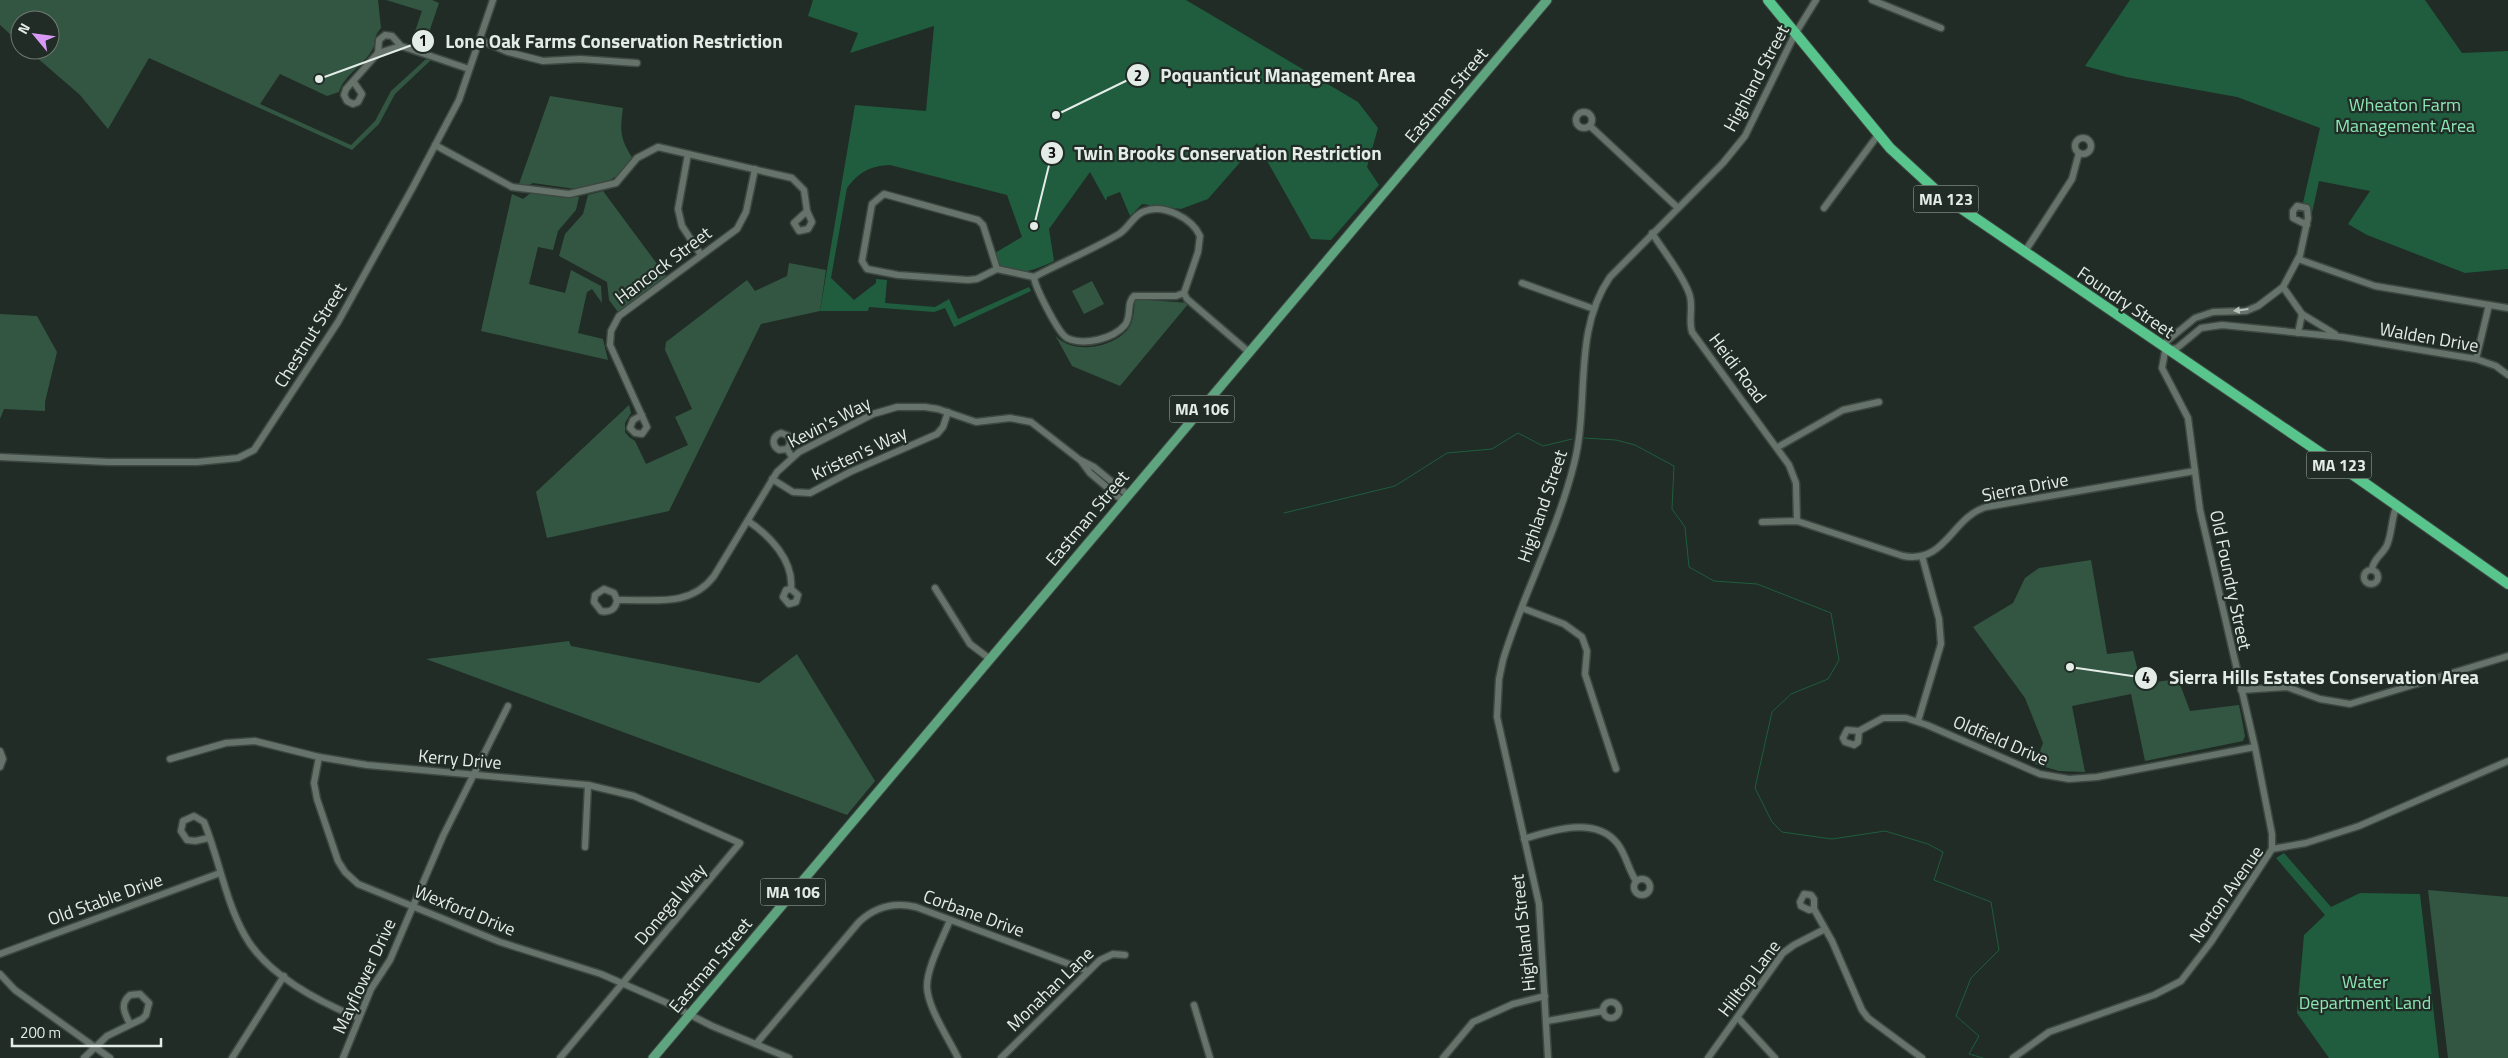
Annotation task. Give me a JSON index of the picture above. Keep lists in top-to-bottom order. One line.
{"streets":{"highway":["MA 123","Foundry Street"],"main road":["Eastman Street","MA 106"],"street":["Highland Street","Hancock Street","Chestnut Street","Walden Drive","Heidi Road","Kevin's Way","Kristen's Way","Sierra Drive","Old Foundry Street","Oldfield Drive","Kerry Drive","Norton Avenue","Old Stable Drive","Donegal Way","Wexford Drive","Corbane Drive","Mayflower Drive","Hilltop Lane","Monahan Lane"]},"crossings":[["Highland Street","Foundry Street"],["Highland Street","Heidi Road"],["Eastman Street","Kevin's Way"],["Eastman Street","Wexford Drive"],["Foundry Street","Walden Drive"],["Foundry Street","Old Foundry Street"],["Walden Drive","Old Foundry Street"],["Kevin's Way","Kristen's Way"],["Sierra Drive","Old Foundry Street"],["Old Foundry Street","Oldfield Drive"],["Old Foundry Street","Norton Avenue"],["Kerry Drive","Donegal Way"],["Kerry Drive","Wexford Drive"],["Kerry Drive","Mayflower Drive"],["Donegal Way","Wexford Drive"],["Wexford Drive","Mayflower Drive"],["Corbane Drive","Monahan Lane"]],"parks":["Wheaton Farm Management Area","Water Department Land"],"places":["Lone Oak Farms Conservation Restriction","Poquanticut Management Area","Twin Brooks Conservation Restriction","Sierra Hills Estates Conservation Area"],"scale_bar":"200 m","north":"top left"}
